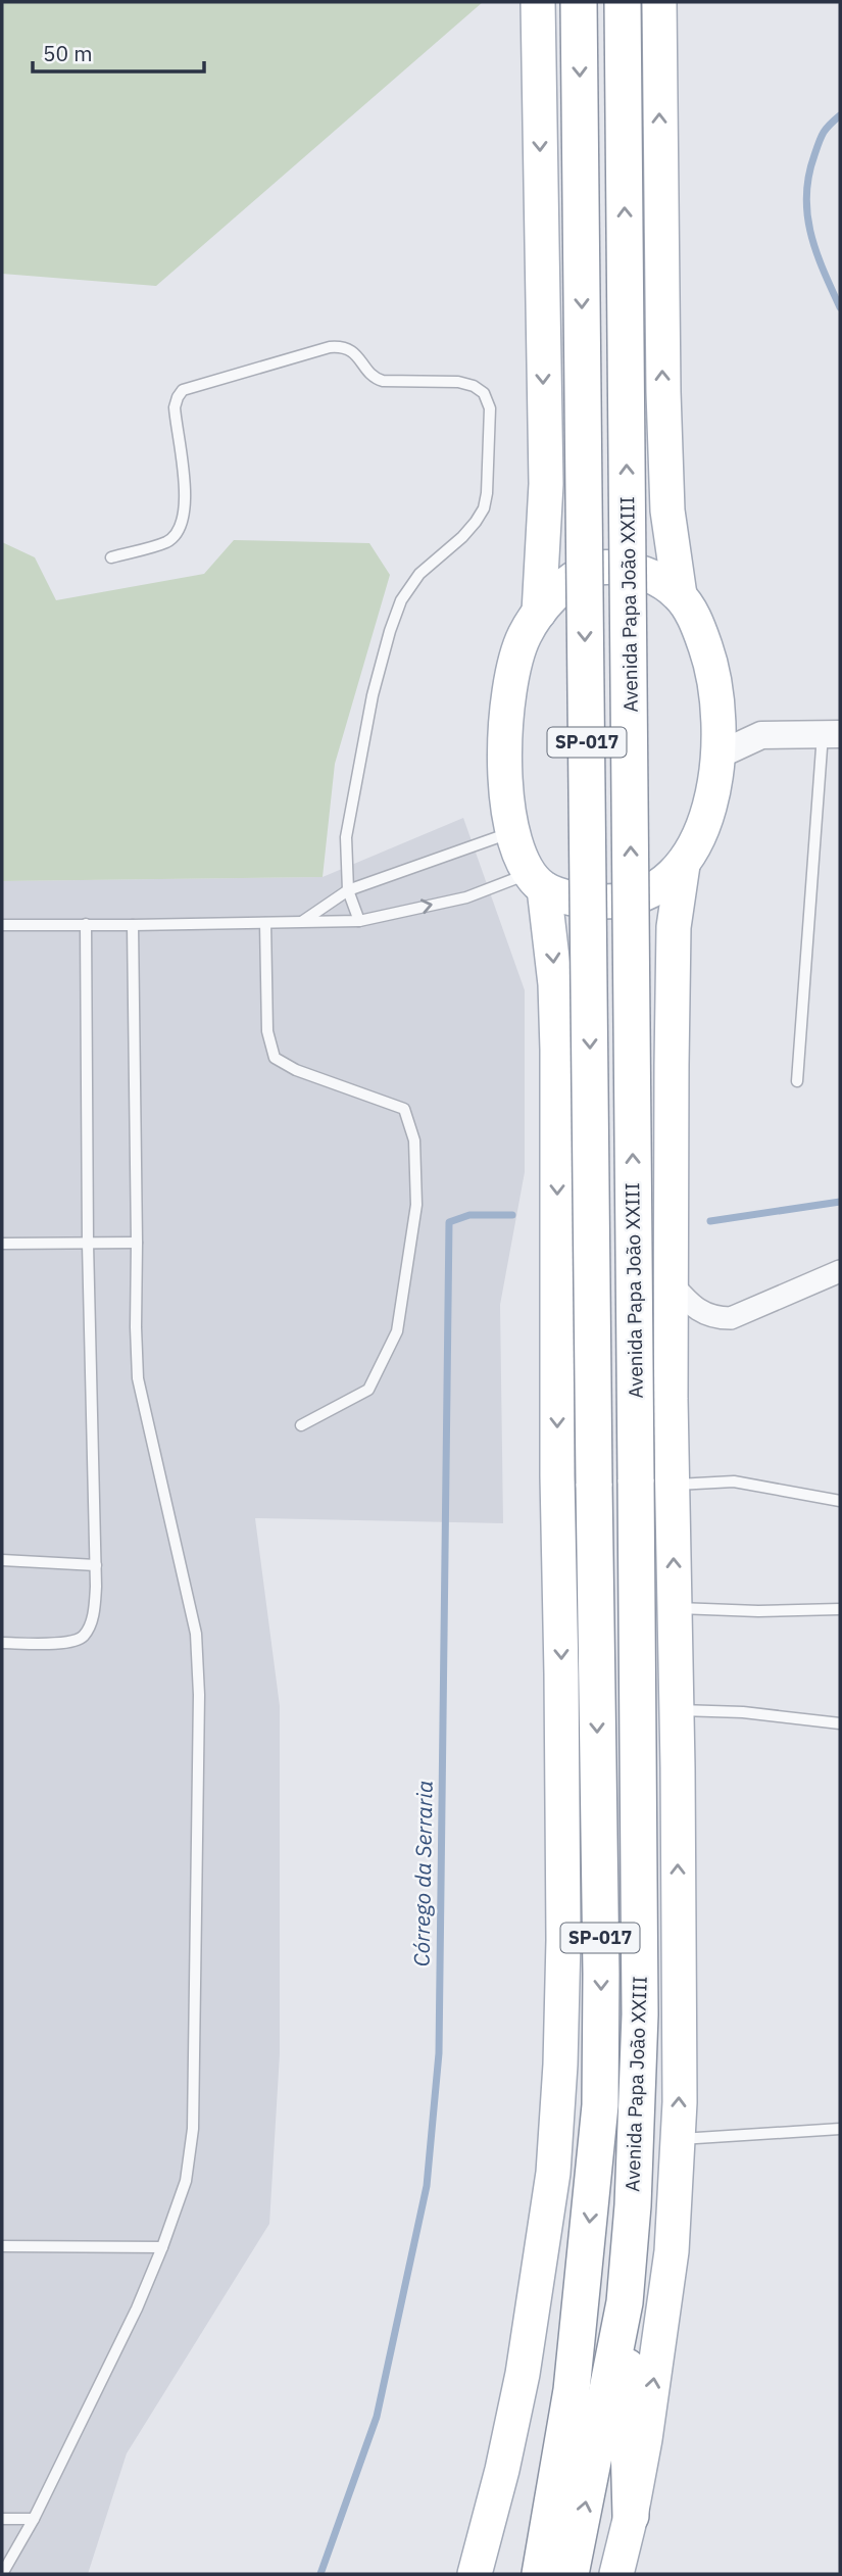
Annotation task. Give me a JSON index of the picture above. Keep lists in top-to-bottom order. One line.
{"streets":{"highway":["Avenida Papa João XXIII","SP-017"]},"water":["Córrego da Serraria"],"scale_bar":"50 m"}
